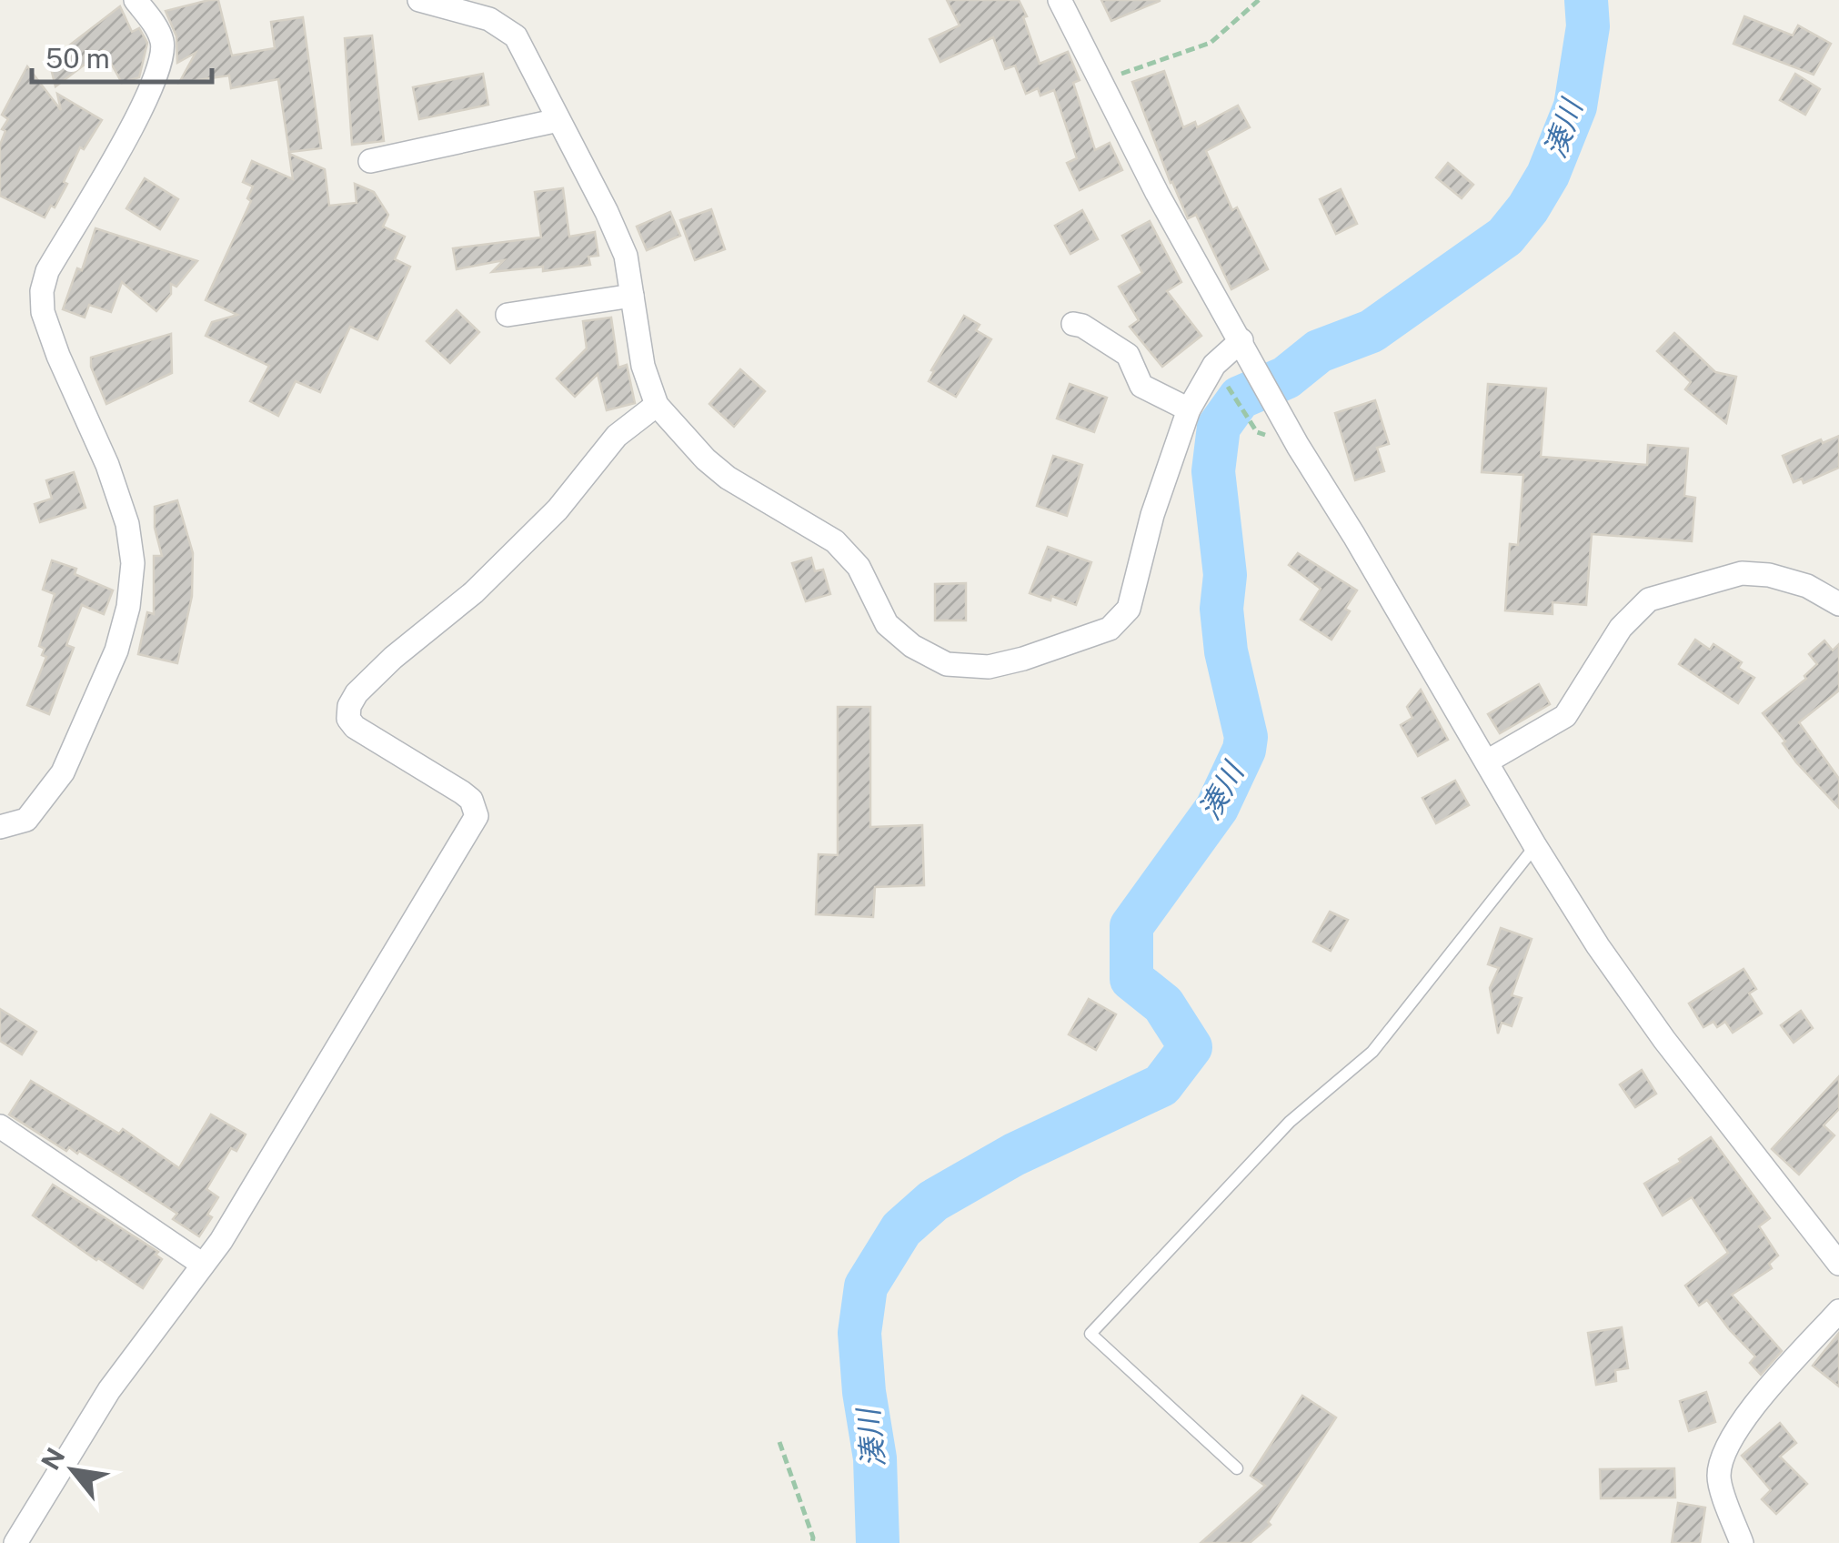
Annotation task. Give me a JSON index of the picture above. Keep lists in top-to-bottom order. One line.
{"water":["湊川"],"scale_bar":"50 m","north":"top left"}
